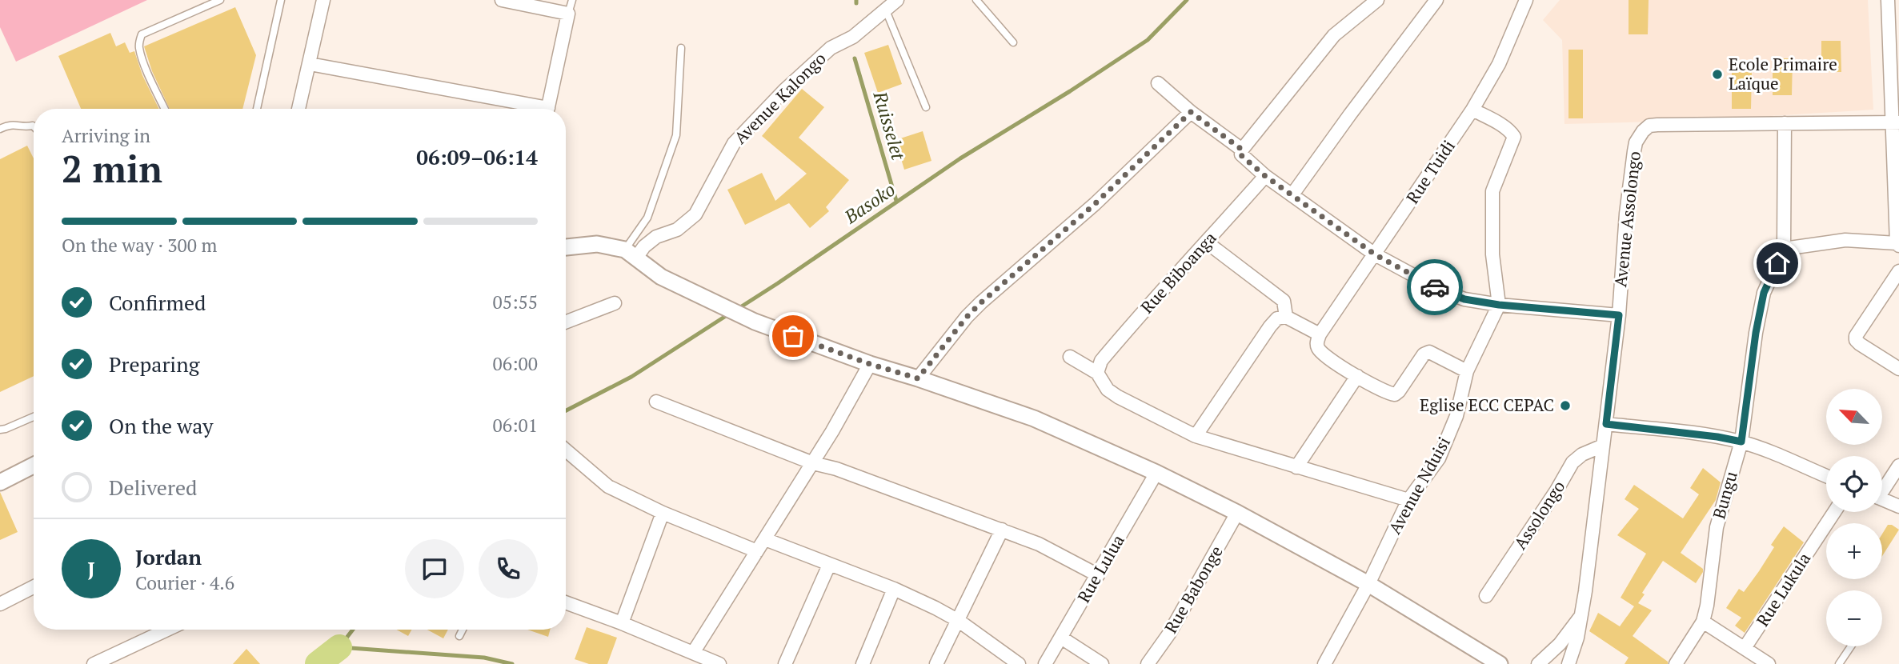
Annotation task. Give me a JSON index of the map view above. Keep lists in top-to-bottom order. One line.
{"streets":{"street":["Avenue Kalongo","Rue Tuidi","Avenue Assolongo","Rue Biboanga","Avenue Nduisi","Bungu","Assolongo","Rue Lulua","Rue Babonge","Rue Lukula"]},"crossings":[["Avenue Assolongo","Bungu"],["Avenue Assolongo","Assolongo"]],"water":["Ruisselet","Basoko"],"places":["Ecole Primaire Laïque","Eglise ECC CEPAC"],"north":"top left","page":{"heading":["2 min","Arriving in","06:09–06:14"],"panel":["Jordan","Courier · 4.6"],"bar":"On the way · 300 m","list":[["Confirmed","05:55"],["Preparing","06:00"],["On the way","06:01"],"Delivered"],"map_buttons":["+","−"],"round":"J"}}
